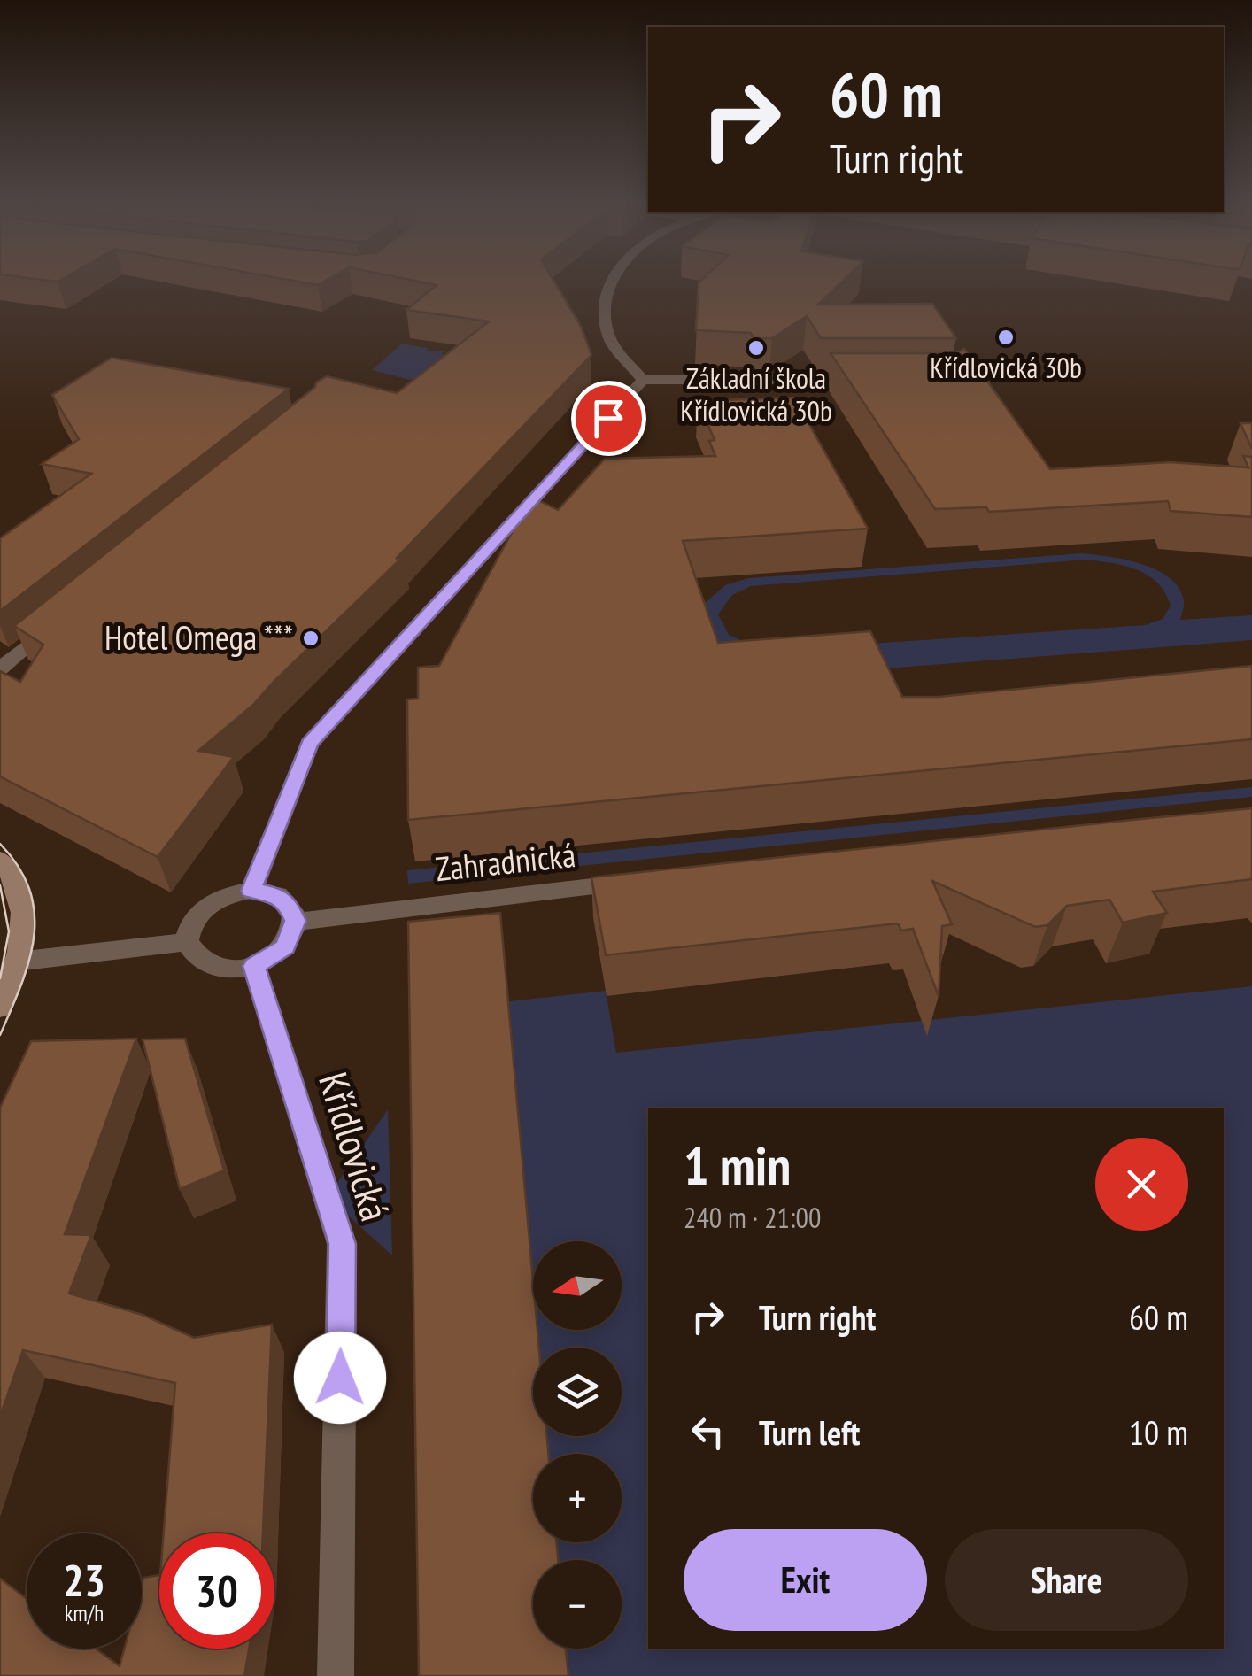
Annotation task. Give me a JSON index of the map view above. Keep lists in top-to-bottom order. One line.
{"streets":{"street":["Zahradnická","Křídlovická"]},"crossings":[["Zahradnická","Křídlovická"]],"places":["Křídlovická 30b","Základní škola Křídlovická 30b","Hotel Omega ***"],"north":"left","page":{"turn":["60 m","Turn right"],"heading":["1 min","240 m · 21:00"],"map_buttons":["+","−"],"list":[{"name":"Turn right","value":"60 m"},{"name":"Turn left","value":"10 m"}],"buttons":["Exit","Share"],"speed":"23 km/h","limit":"30"}}
